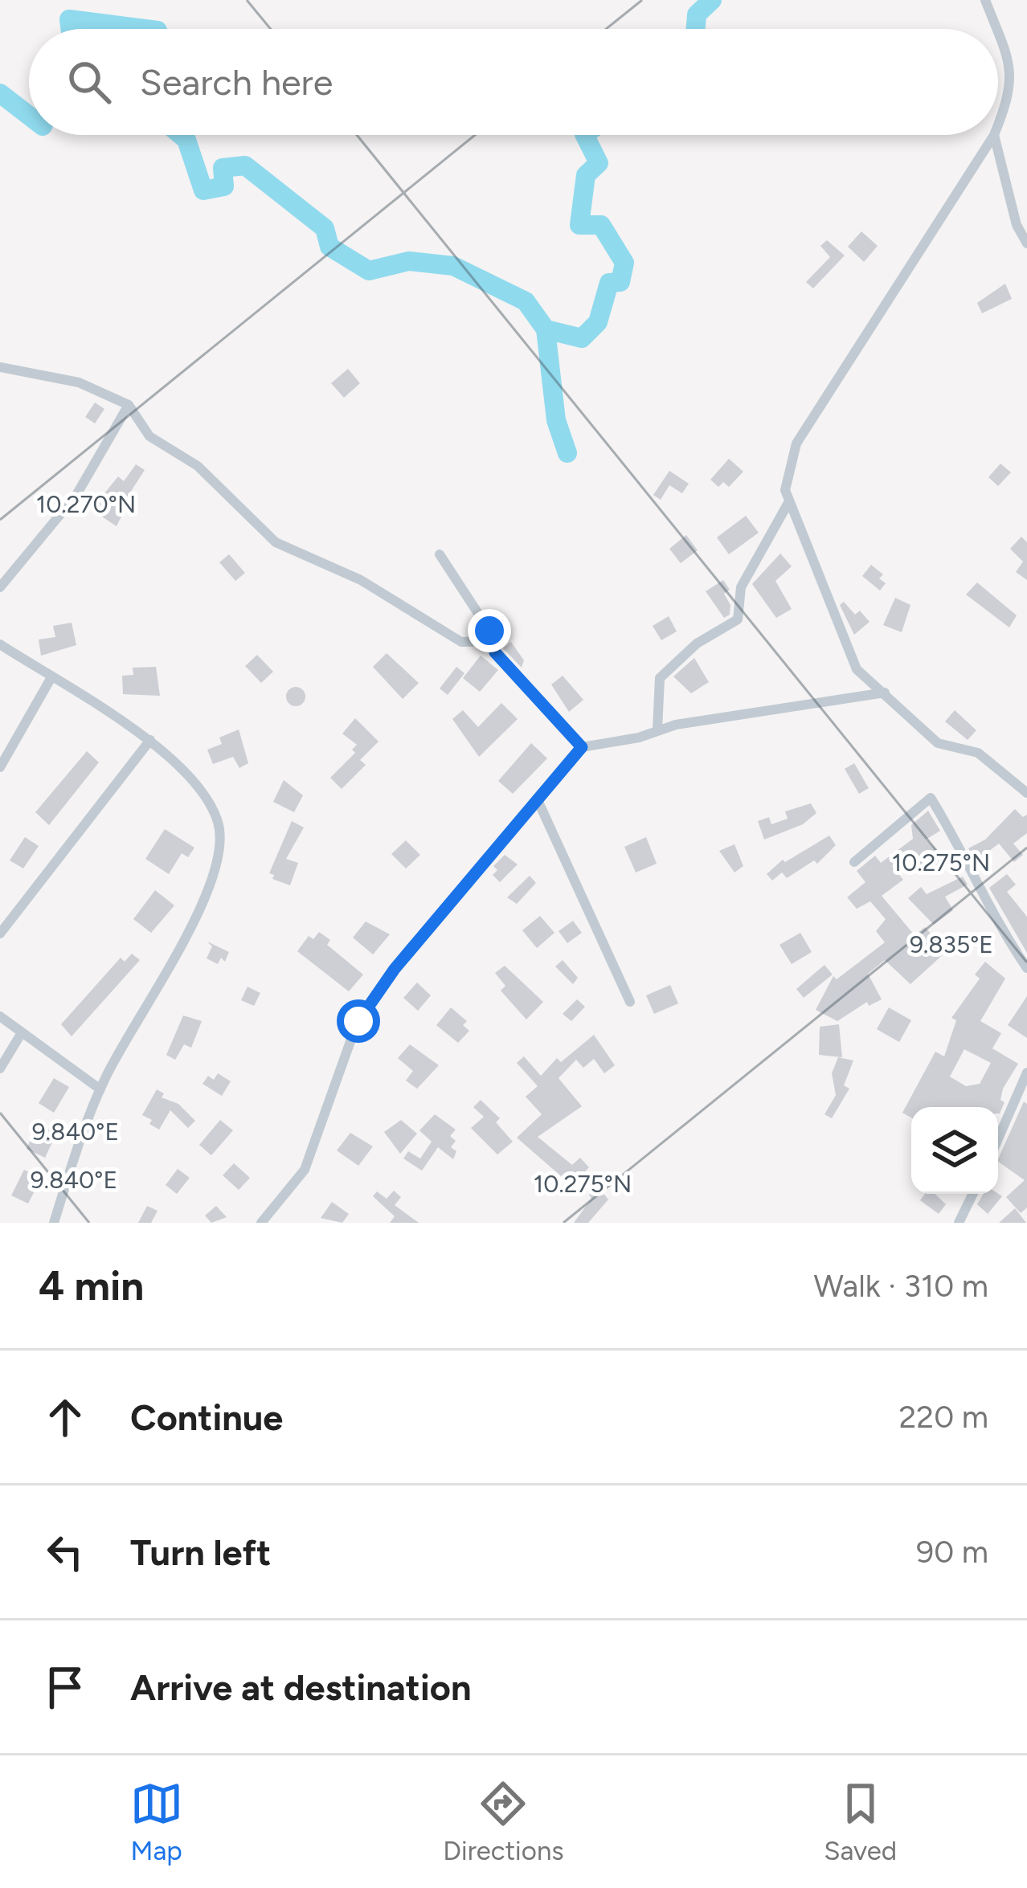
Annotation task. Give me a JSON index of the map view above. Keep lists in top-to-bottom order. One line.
{"page":{"search":"Search here","heading":["4 min","Walk · 310 m"],"list":[["Continue","220 m"],["Turn left","90 m"],"Arrive at destination"],"nav":["Map","Directions","Saved"]},"coordinates":["10.270°N","10.275°N","9.835°E","9.840°E"]}
